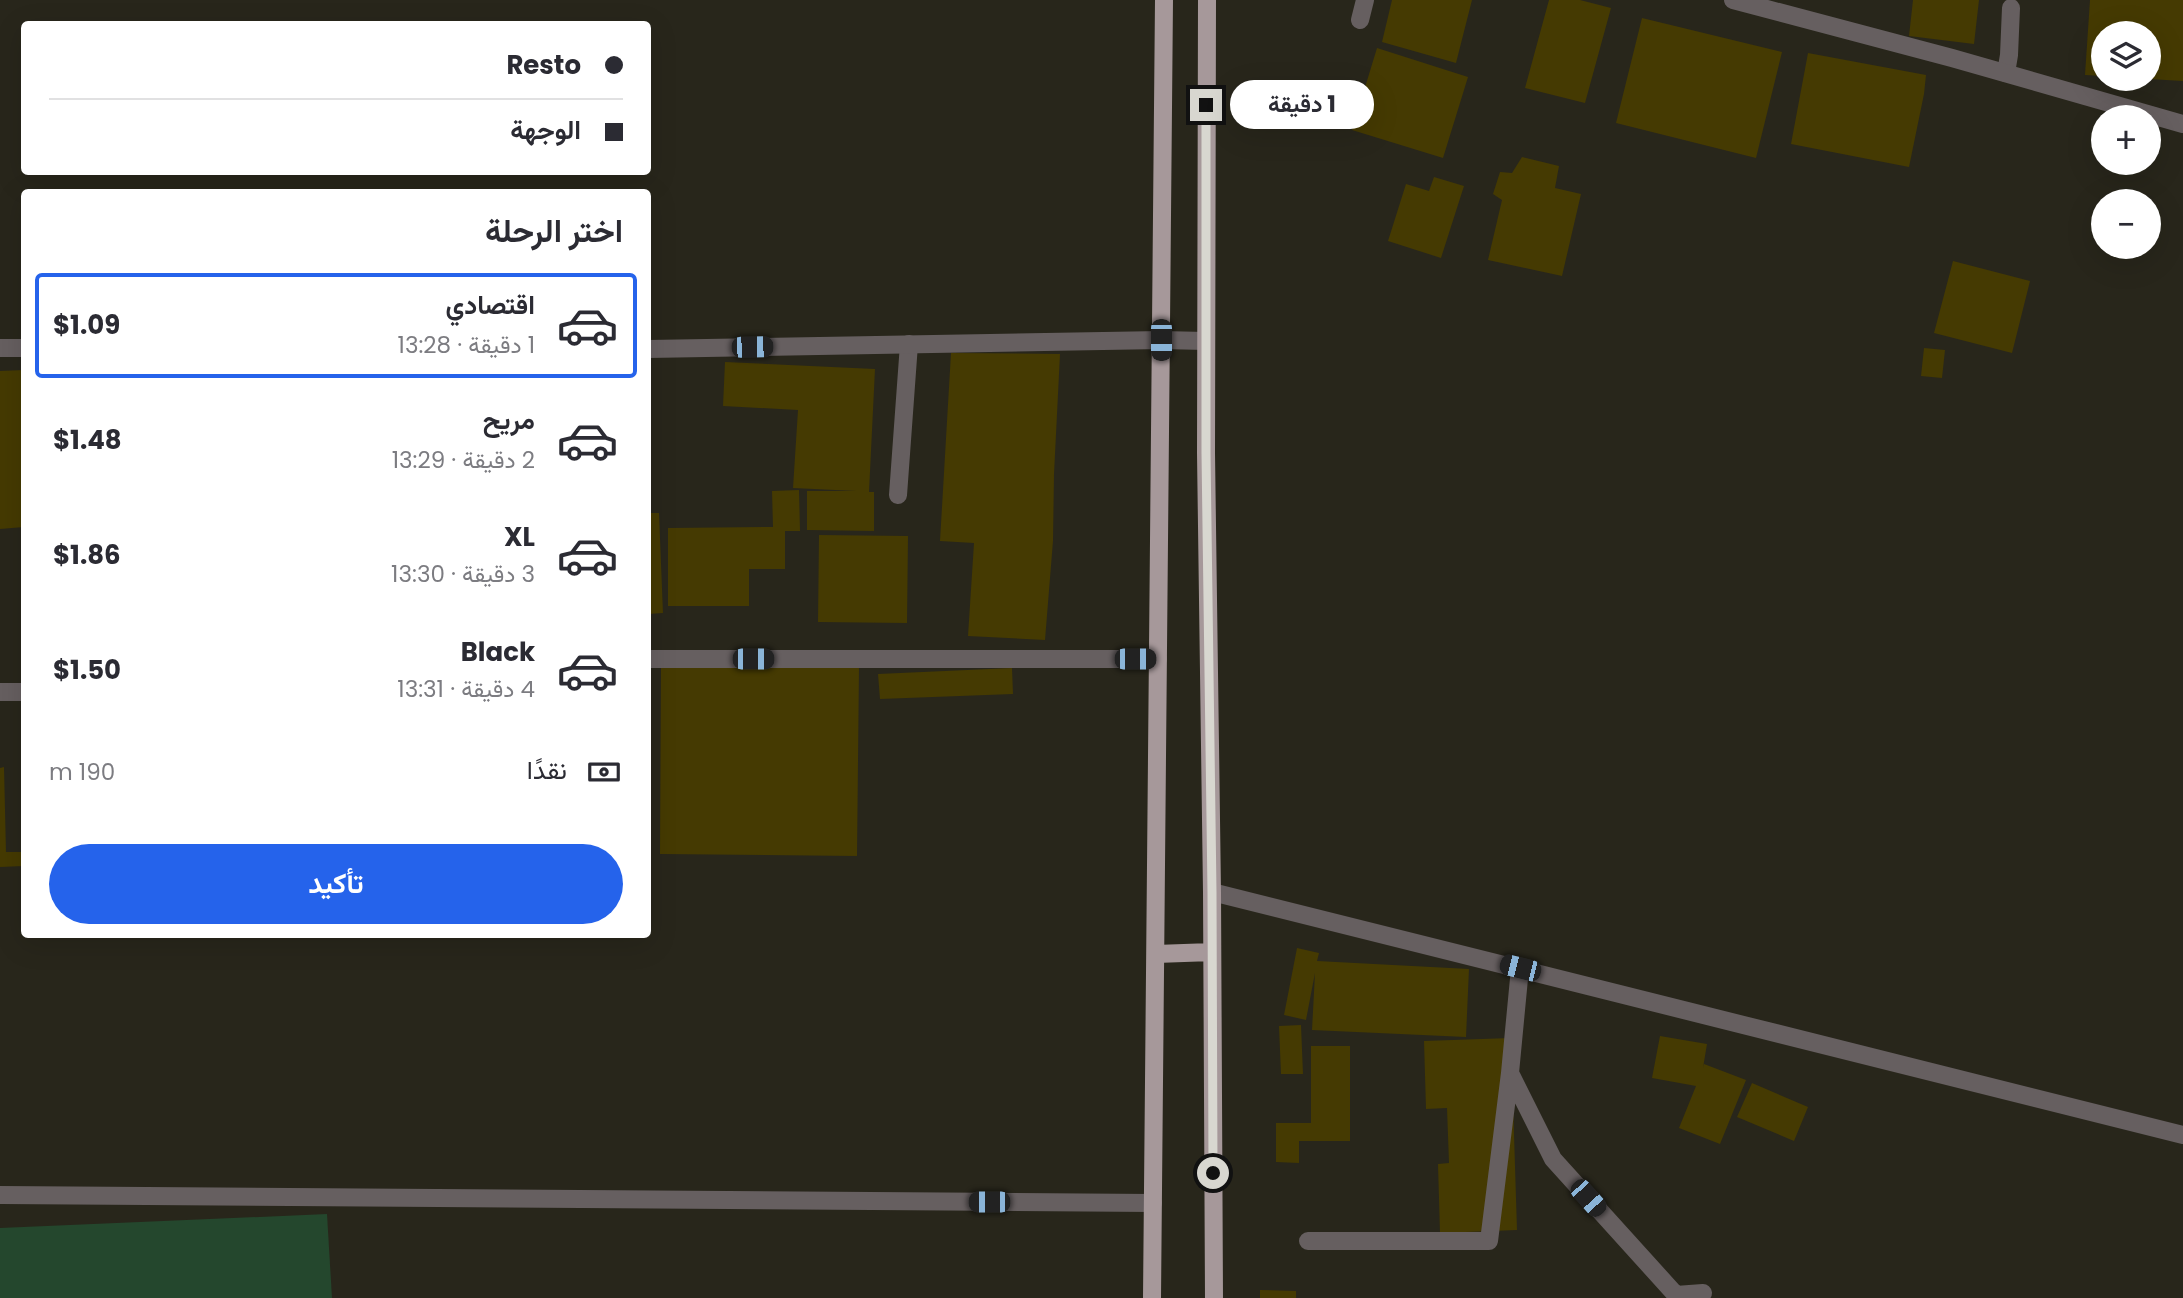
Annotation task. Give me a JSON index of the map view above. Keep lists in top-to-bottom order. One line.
{"page":{"map_buttons":["+","−"],"banner":["Resto","الوجهة"],"bubble":"1 دقيقة","heading":"اختر الرحلة","list":[{"name":"اقتصادي","note":"1 دقيقة · 13:28","value":"$1.09"},{"name":"مريح","note":"2 دقيقة · 13:29","value":"$1.48"},{"name":"XL","note":"3 دقيقة · 13:30","value":"$1.86"},{"name":"Black","note":"4 دقيقة · 13:31","value":"$1.50"}],"pay":["نقدًا","190 m"],"buttons":"تأكيد"}}
